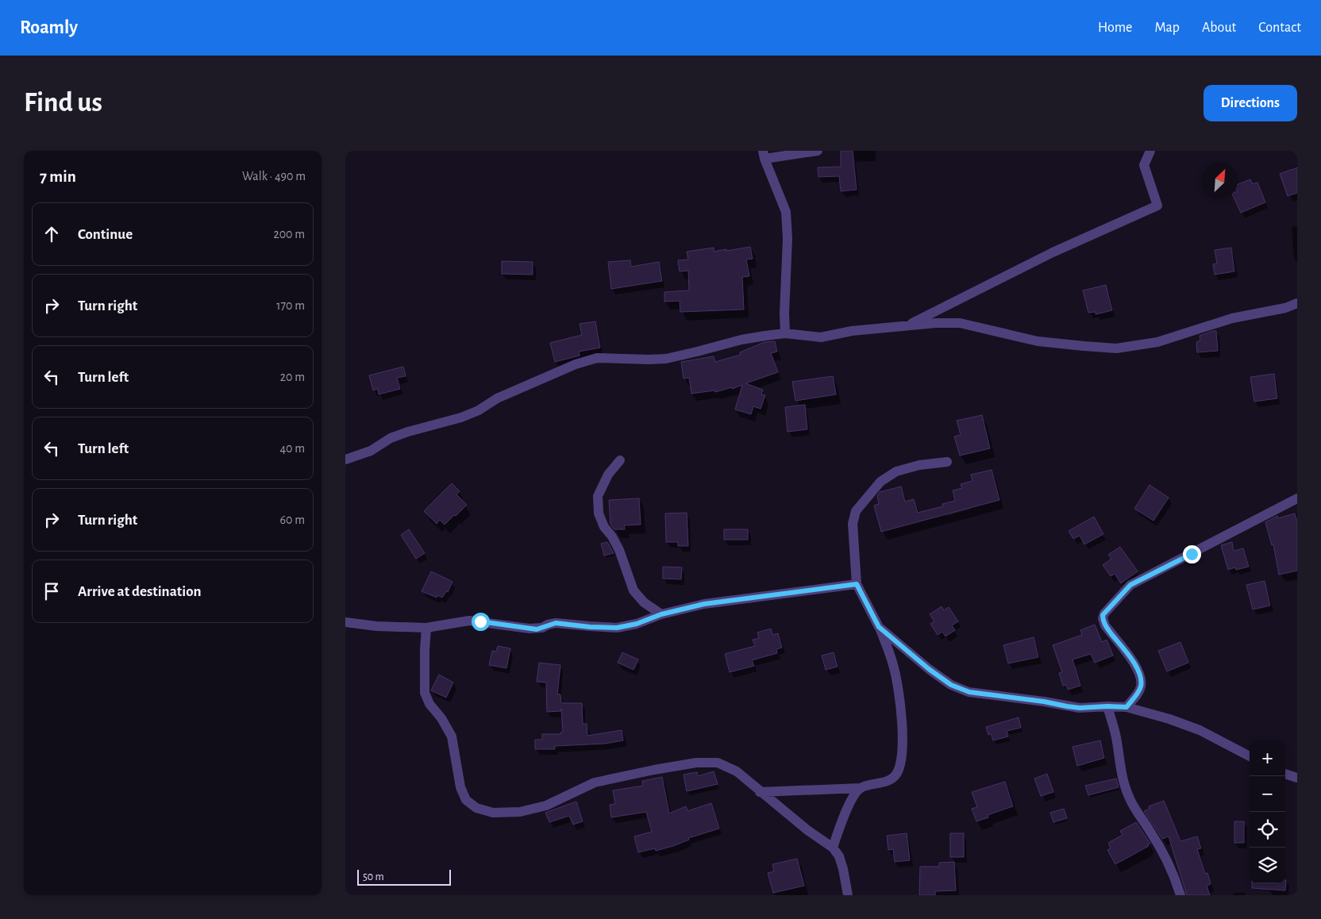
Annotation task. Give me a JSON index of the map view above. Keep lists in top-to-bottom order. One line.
{"scale_bar":"50 m","north":"top right","page":{"header":"Roamly","nav":["Home","Map","About","Contact"],"buttons":"Directions","title":"Find us","heading":["7 min","Walk · 490 m"],"list":[["Continue","200 m"],["Turn right","170 m"],["Turn left","20 m"],["Turn left","40 m"],["Turn right","60 m"],"Arrive at destination"],"map_buttons":["+","−"],"scale":"50 m"}}
